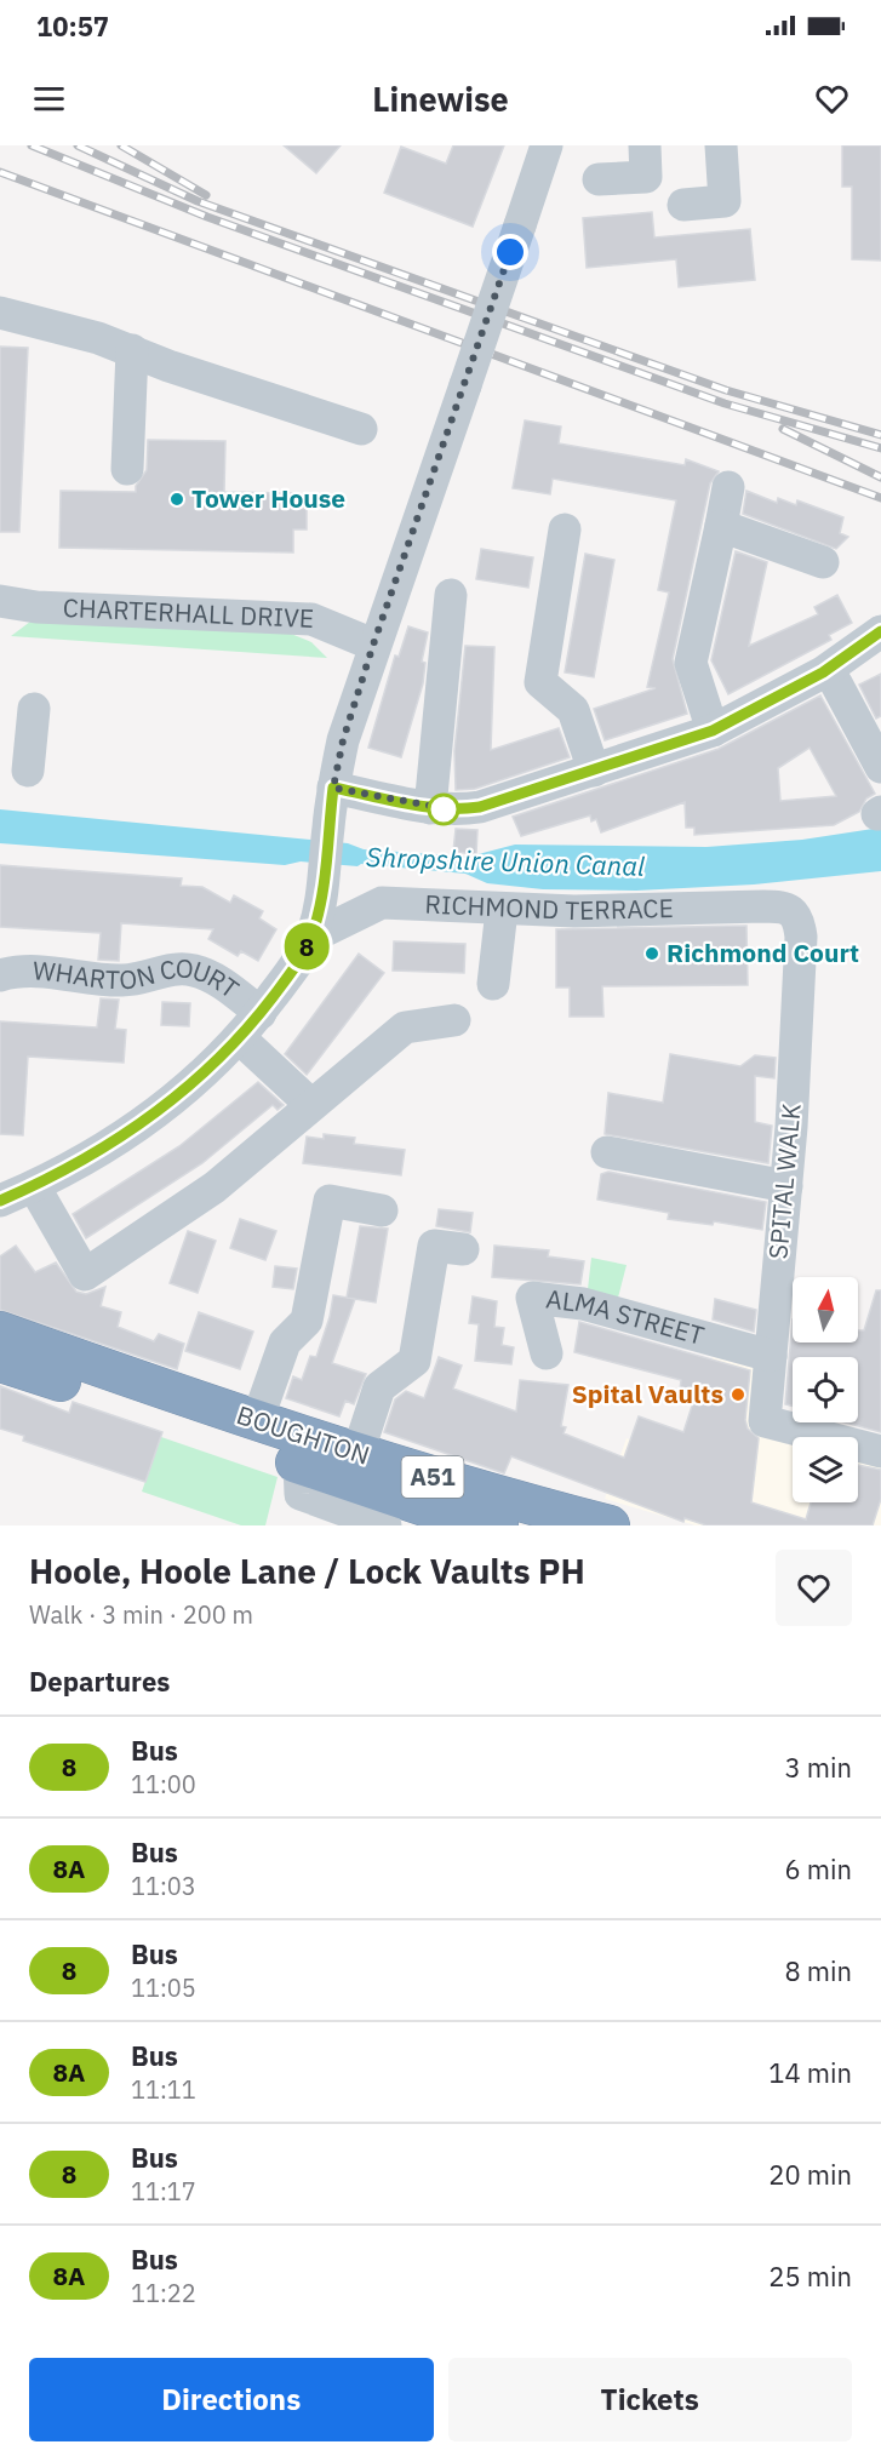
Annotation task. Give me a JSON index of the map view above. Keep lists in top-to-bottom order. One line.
{"streets":{"highway":["BOUGHTON","A51"],"street":["CHARTERHALL DRIVE","RICHMOND TERRACE","WHARTON COURT","SPITAL WALK","ALMA STREET"]},"crossings":[["RICHMOND TERRACE","SPITAL WALK"],["SPITAL WALK","ALMA STREET"]],"water":["Shropshire Union Canal"],"places":["Tower House","Richmond Court","Spital Vaults"],"lines":["bus line 8"],"north":"top","page":{"status":"10:57","header":"Linewise","on_map":"8","heading":[["Hoole, Hoole Lane / Lock Vaults PH","Walk · 3 min · 200 m"],"Departures"],"list":[{"mark":"8","name":"Bus","note":"11:00","value":"3 min"},{"mark":"8A","name":"Bus","note":"11:03","value":"6 min"},{"mark":"8","name":"Bus","note":"11:05","value":"8 min"},{"mark":"8A","name":"Bus","note":"11:11","value":"14 min"},{"mark":"8","name":"Bus","note":"11:17","value":"20 min"},{"mark":"8A","name":"Bus","note":"11:22","value":"25 min"}],"buttons":["Directions","Tickets"]}}
